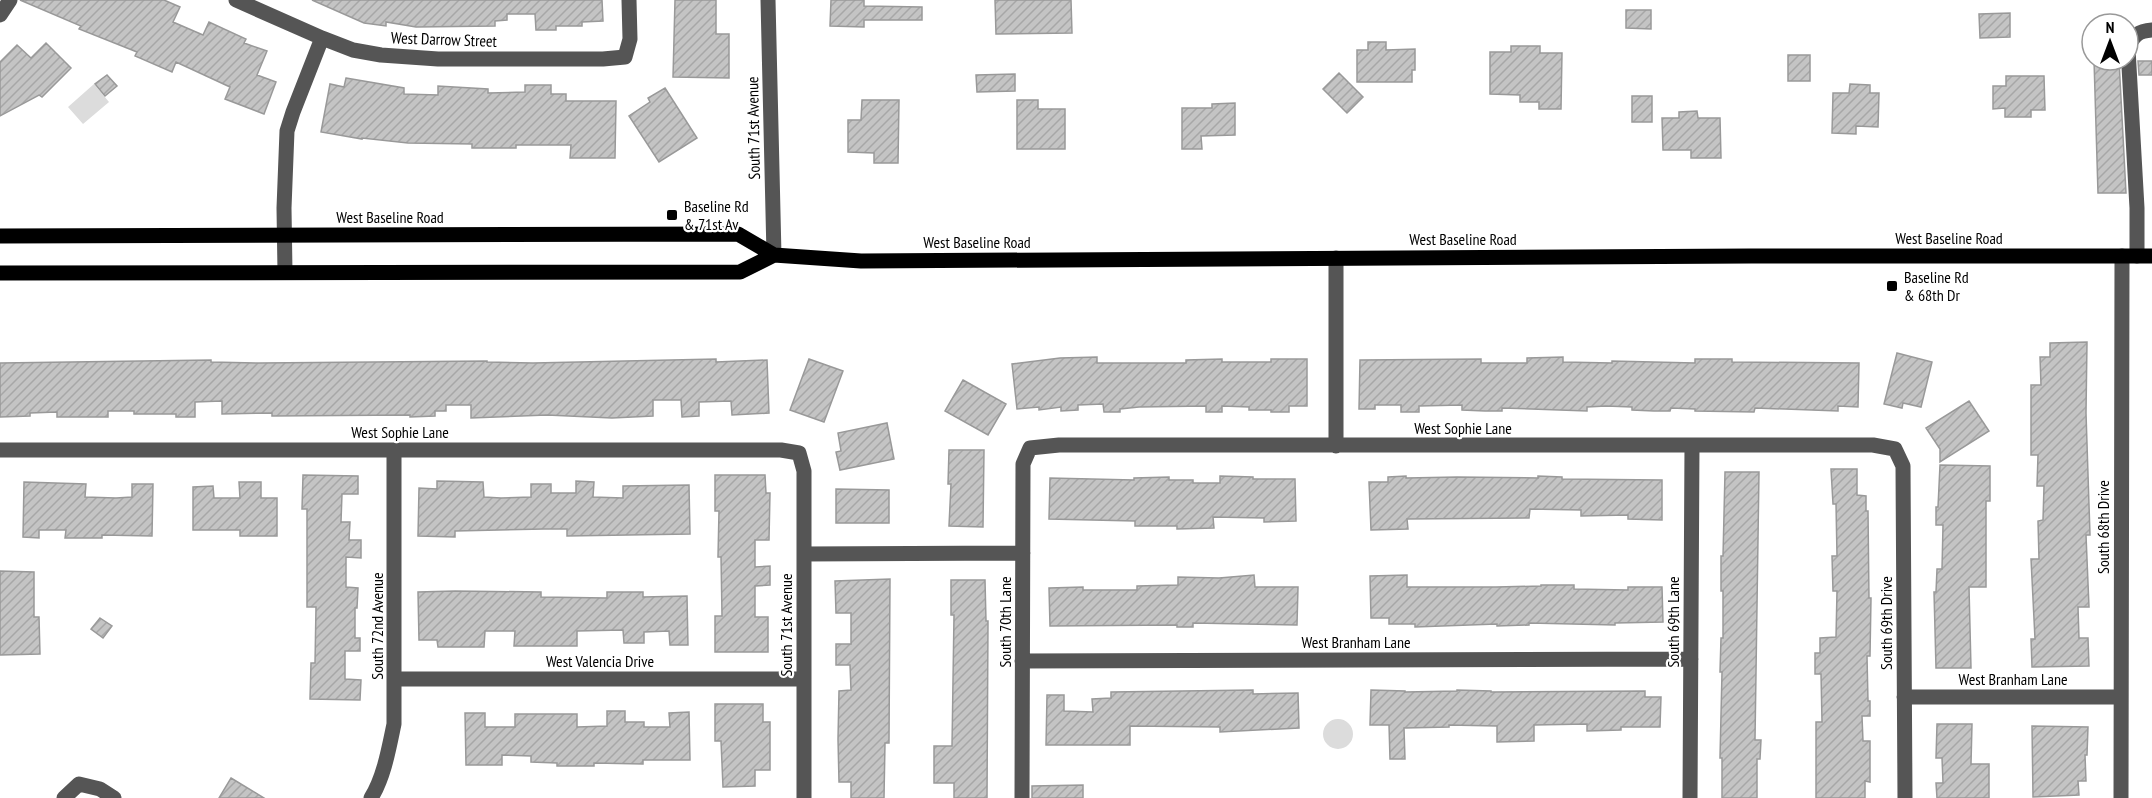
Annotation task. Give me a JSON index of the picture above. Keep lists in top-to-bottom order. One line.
{"streets":{"main road":["West Baseline Road"],"street":["West Darrow Street","South 71st Avenue","West Sophie Lane","South 68th Drive","South 70th Lane","South 69th Lane","South 69th Drive","South 72nd Avenue","West Branham Lane","West Valencia Drive"]},"crossings":[["South 71st Avenue","West Baseline Road"],["South 71st Avenue","West Sophie Lane"],["South 71st Avenue","West Valencia Drive"],["West Baseline Road","South 68th Drive"],["West Sophie Lane","South 70th Lane"],["West Sophie Lane","South 69th Lane"],["West Sophie Lane","South 69th Drive"],["West Sophie Lane","South 72nd Avenue"],["South 68th Drive","West Branham Lane"],["South 70th Lane","West Branham Lane"],["South 69th Lane","West Branham Lane"],["South 69th Drive","West Branham Lane"],["South 72nd Avenue","West Valencia Drive"]],"places":{"transit":["Baseline Rd & 71st Av","Baseline Rd & 68th Dr"]},"north":"top"}
